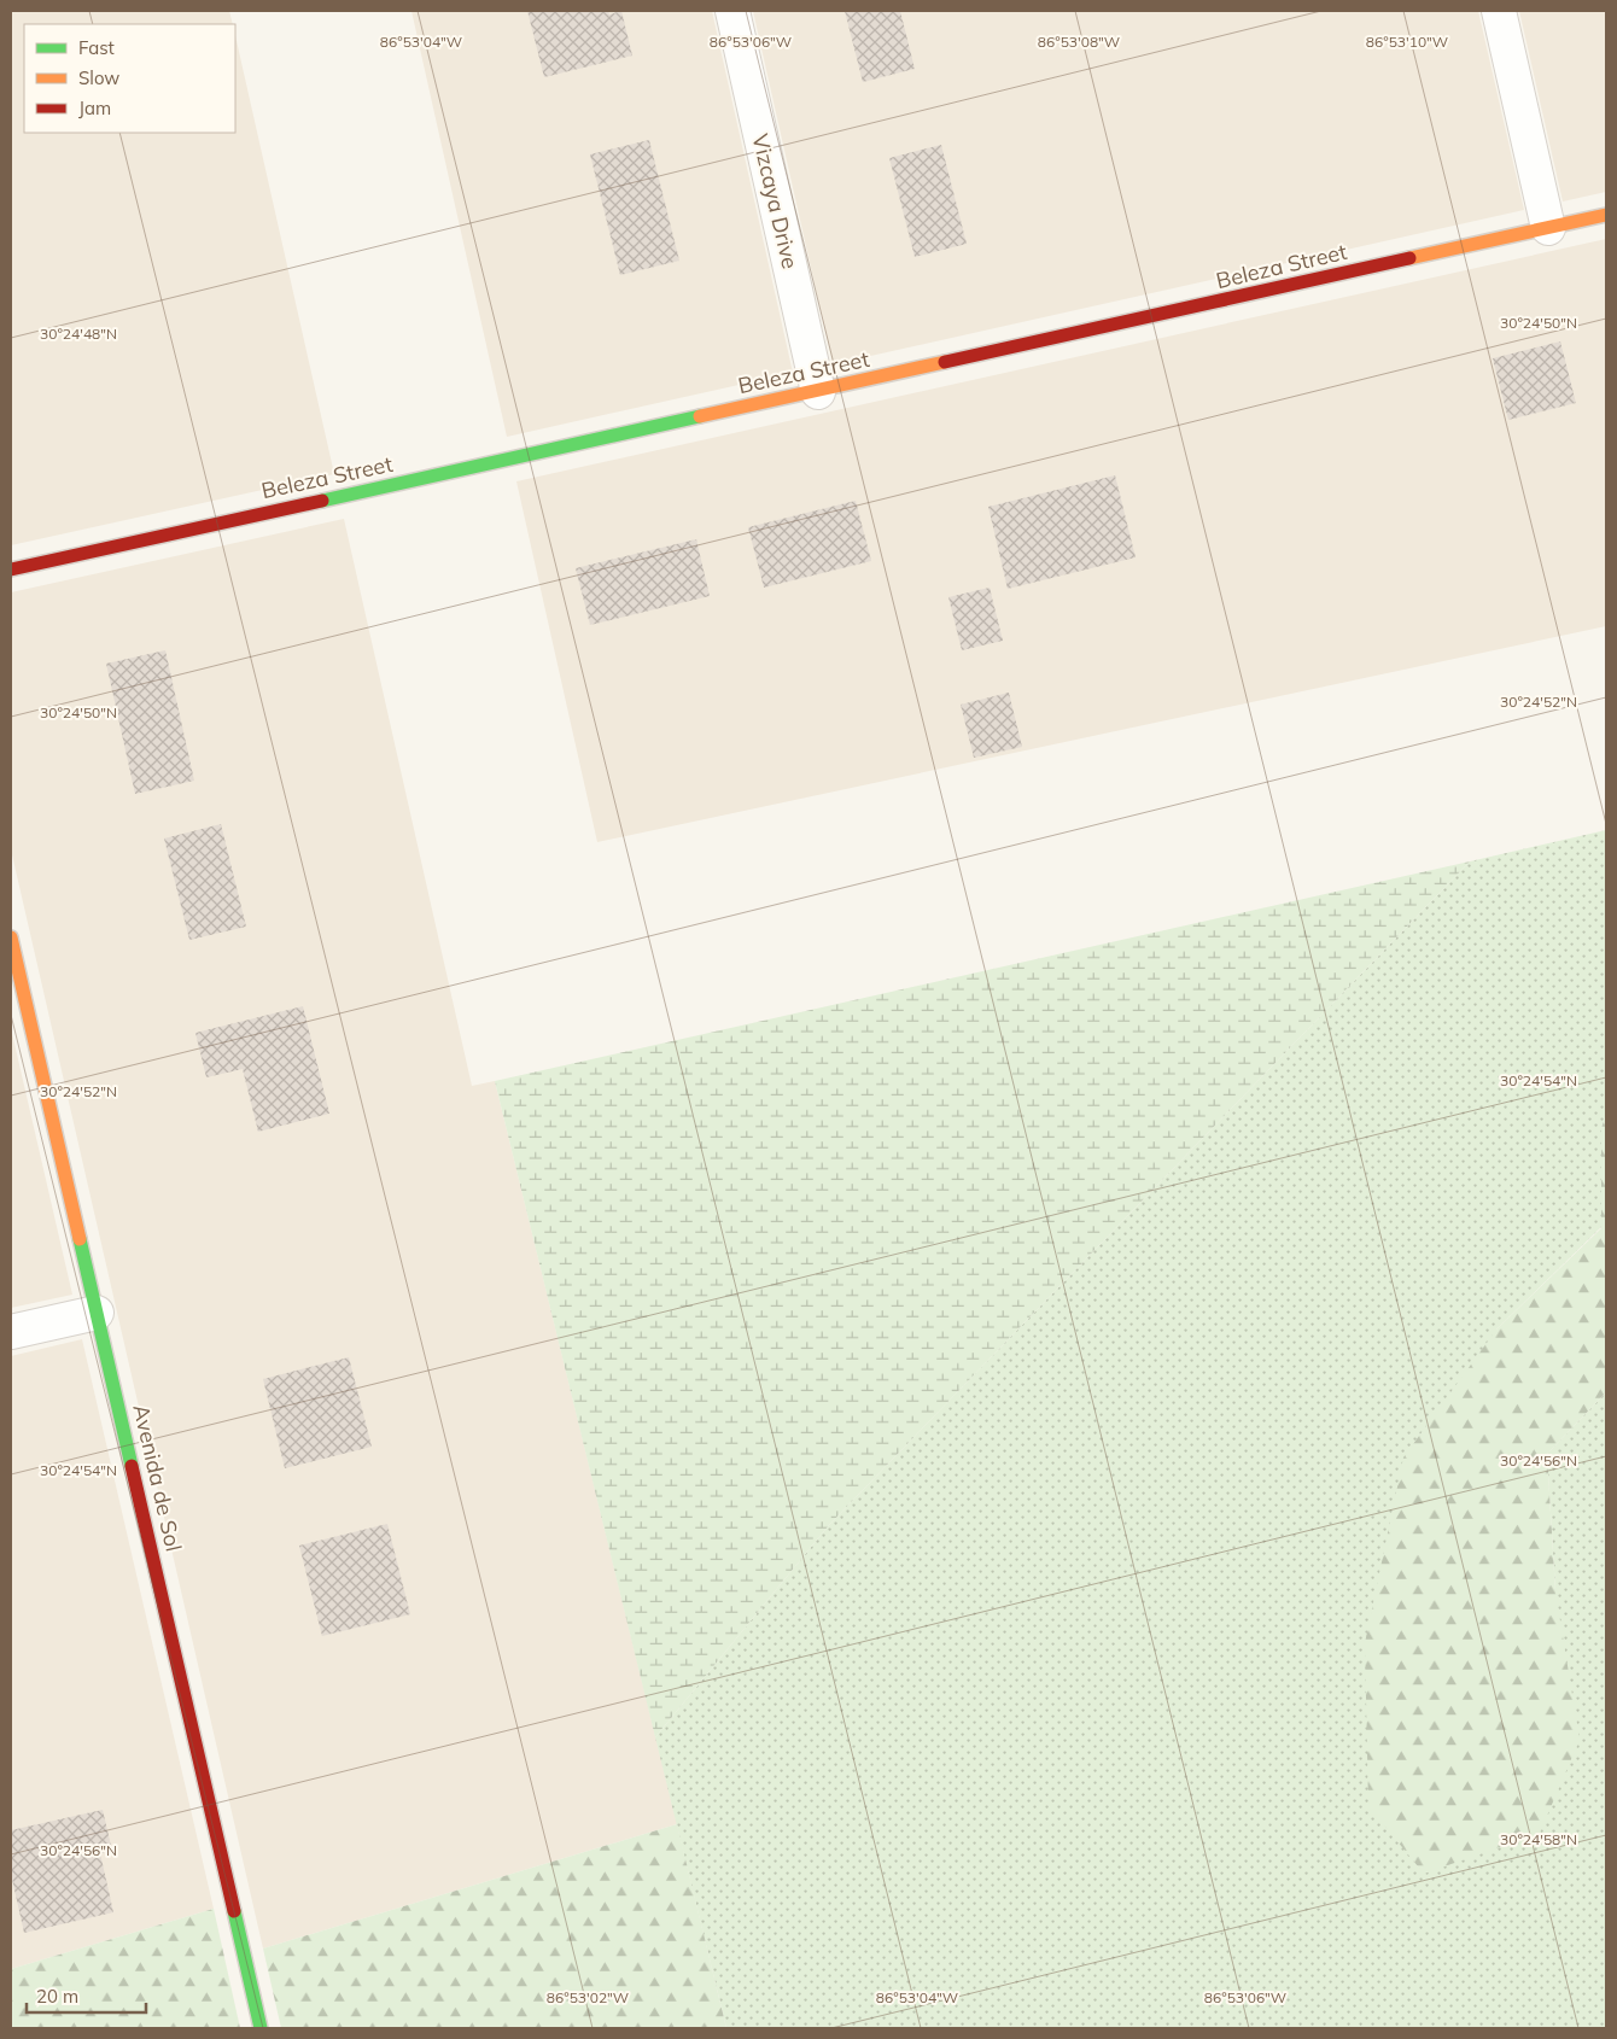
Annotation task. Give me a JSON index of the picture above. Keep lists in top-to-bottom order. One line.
{"streets":{"street":["Vizcaya Drive","Beleza Street","Avenida de Sol"]},"crossings":[["Vizcaya Drive","Beleza Street"]],"legend":["Fast","Slow","Jam"],"scale_bar":"20 m","coordinates":["86°53'10\"W","86°53'04\"W","86°53'06\"W","86°53'08\"W","30°24'50\"N","30°24'48\"N","30°24'52\"N","30°24'54\"N","30°24'56\"N","30°24'58\"N","86°53'02\"W"]}
